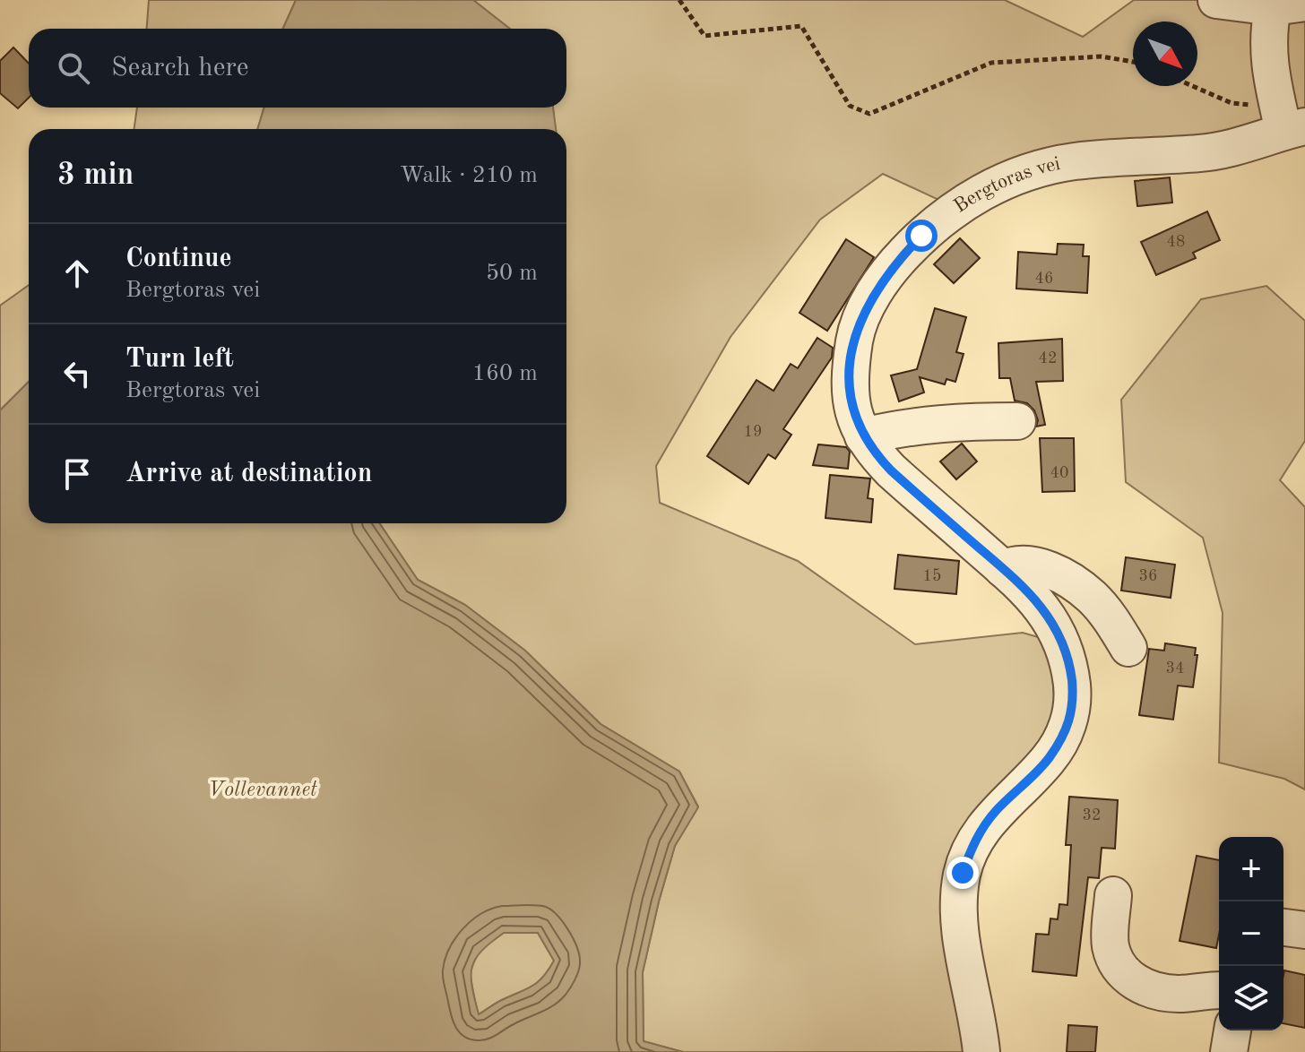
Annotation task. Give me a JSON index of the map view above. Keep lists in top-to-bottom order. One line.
{"streets":{"street":["Bergtoras vei"]},"water":["Vollevannet"],"house_numbers":["48","46","42","19","40","15","36","34","32"],"north":"bottom right","page":{"search":"Search here","heading":["3 min","Walk · 210 m"],"list":[["Continue","Bergtoras vei","50 m"],["Turn left","Bergtoras vei","160 m"],"Arrive at destination"],"map_buttons":["+","−"]}}
